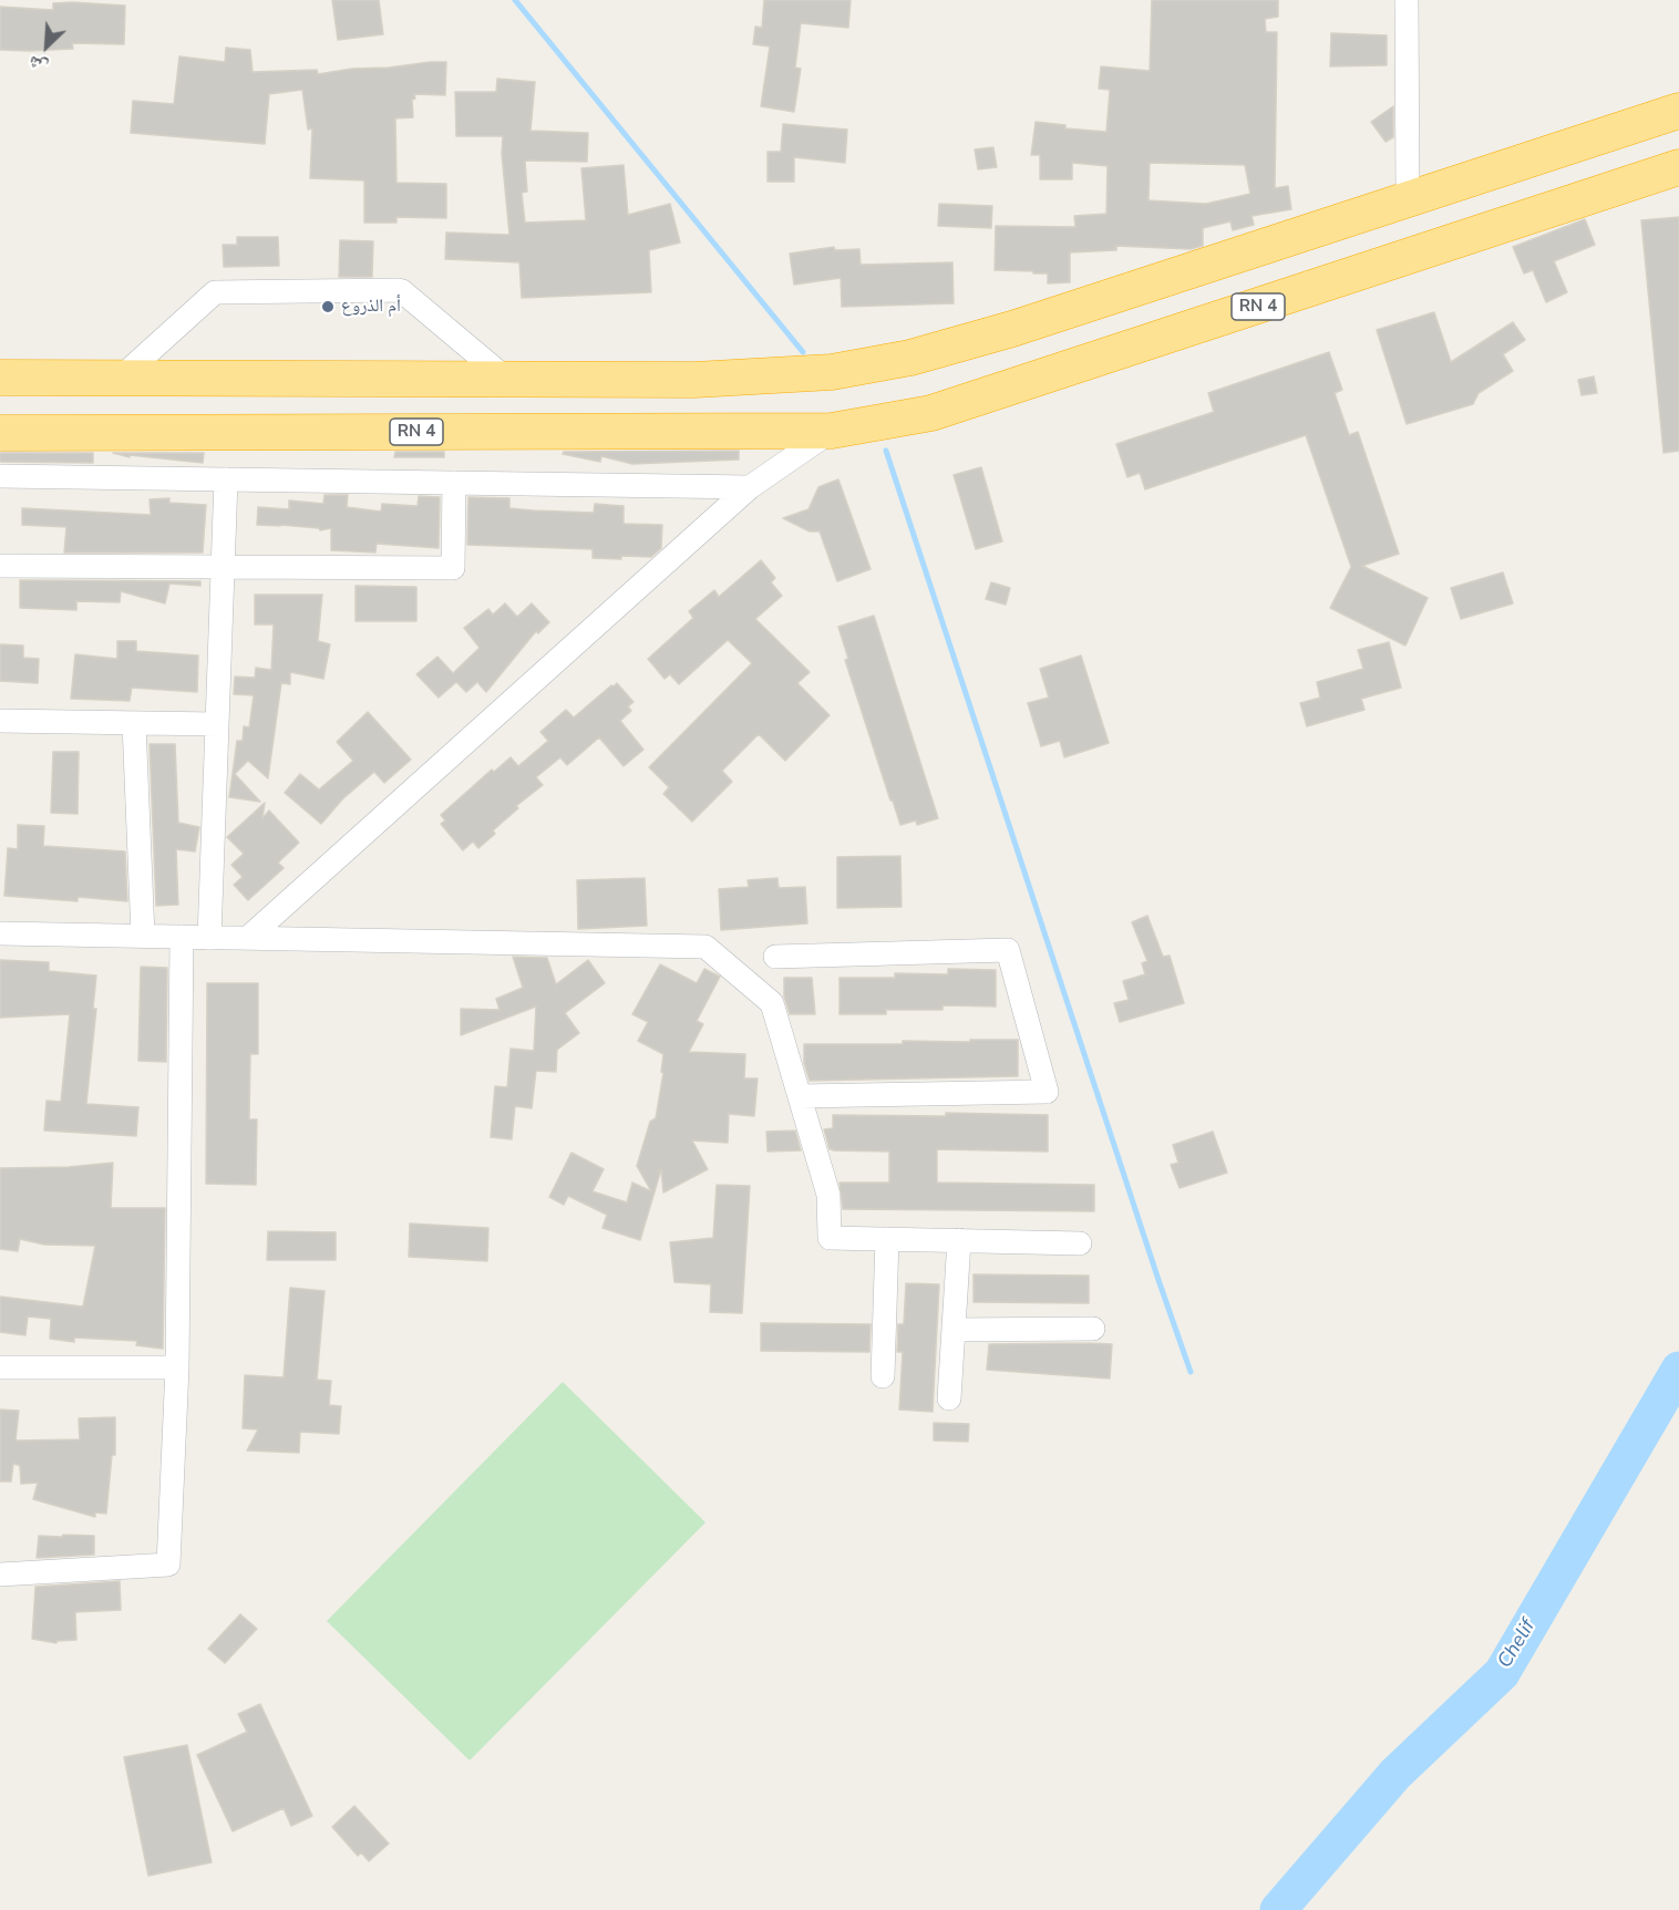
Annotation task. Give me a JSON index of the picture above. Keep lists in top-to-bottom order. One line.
{"streets":{"highway":["RN 4"]},"water":["Chelif"],"places":["أم الذروع"],"north":"bottom left"}
